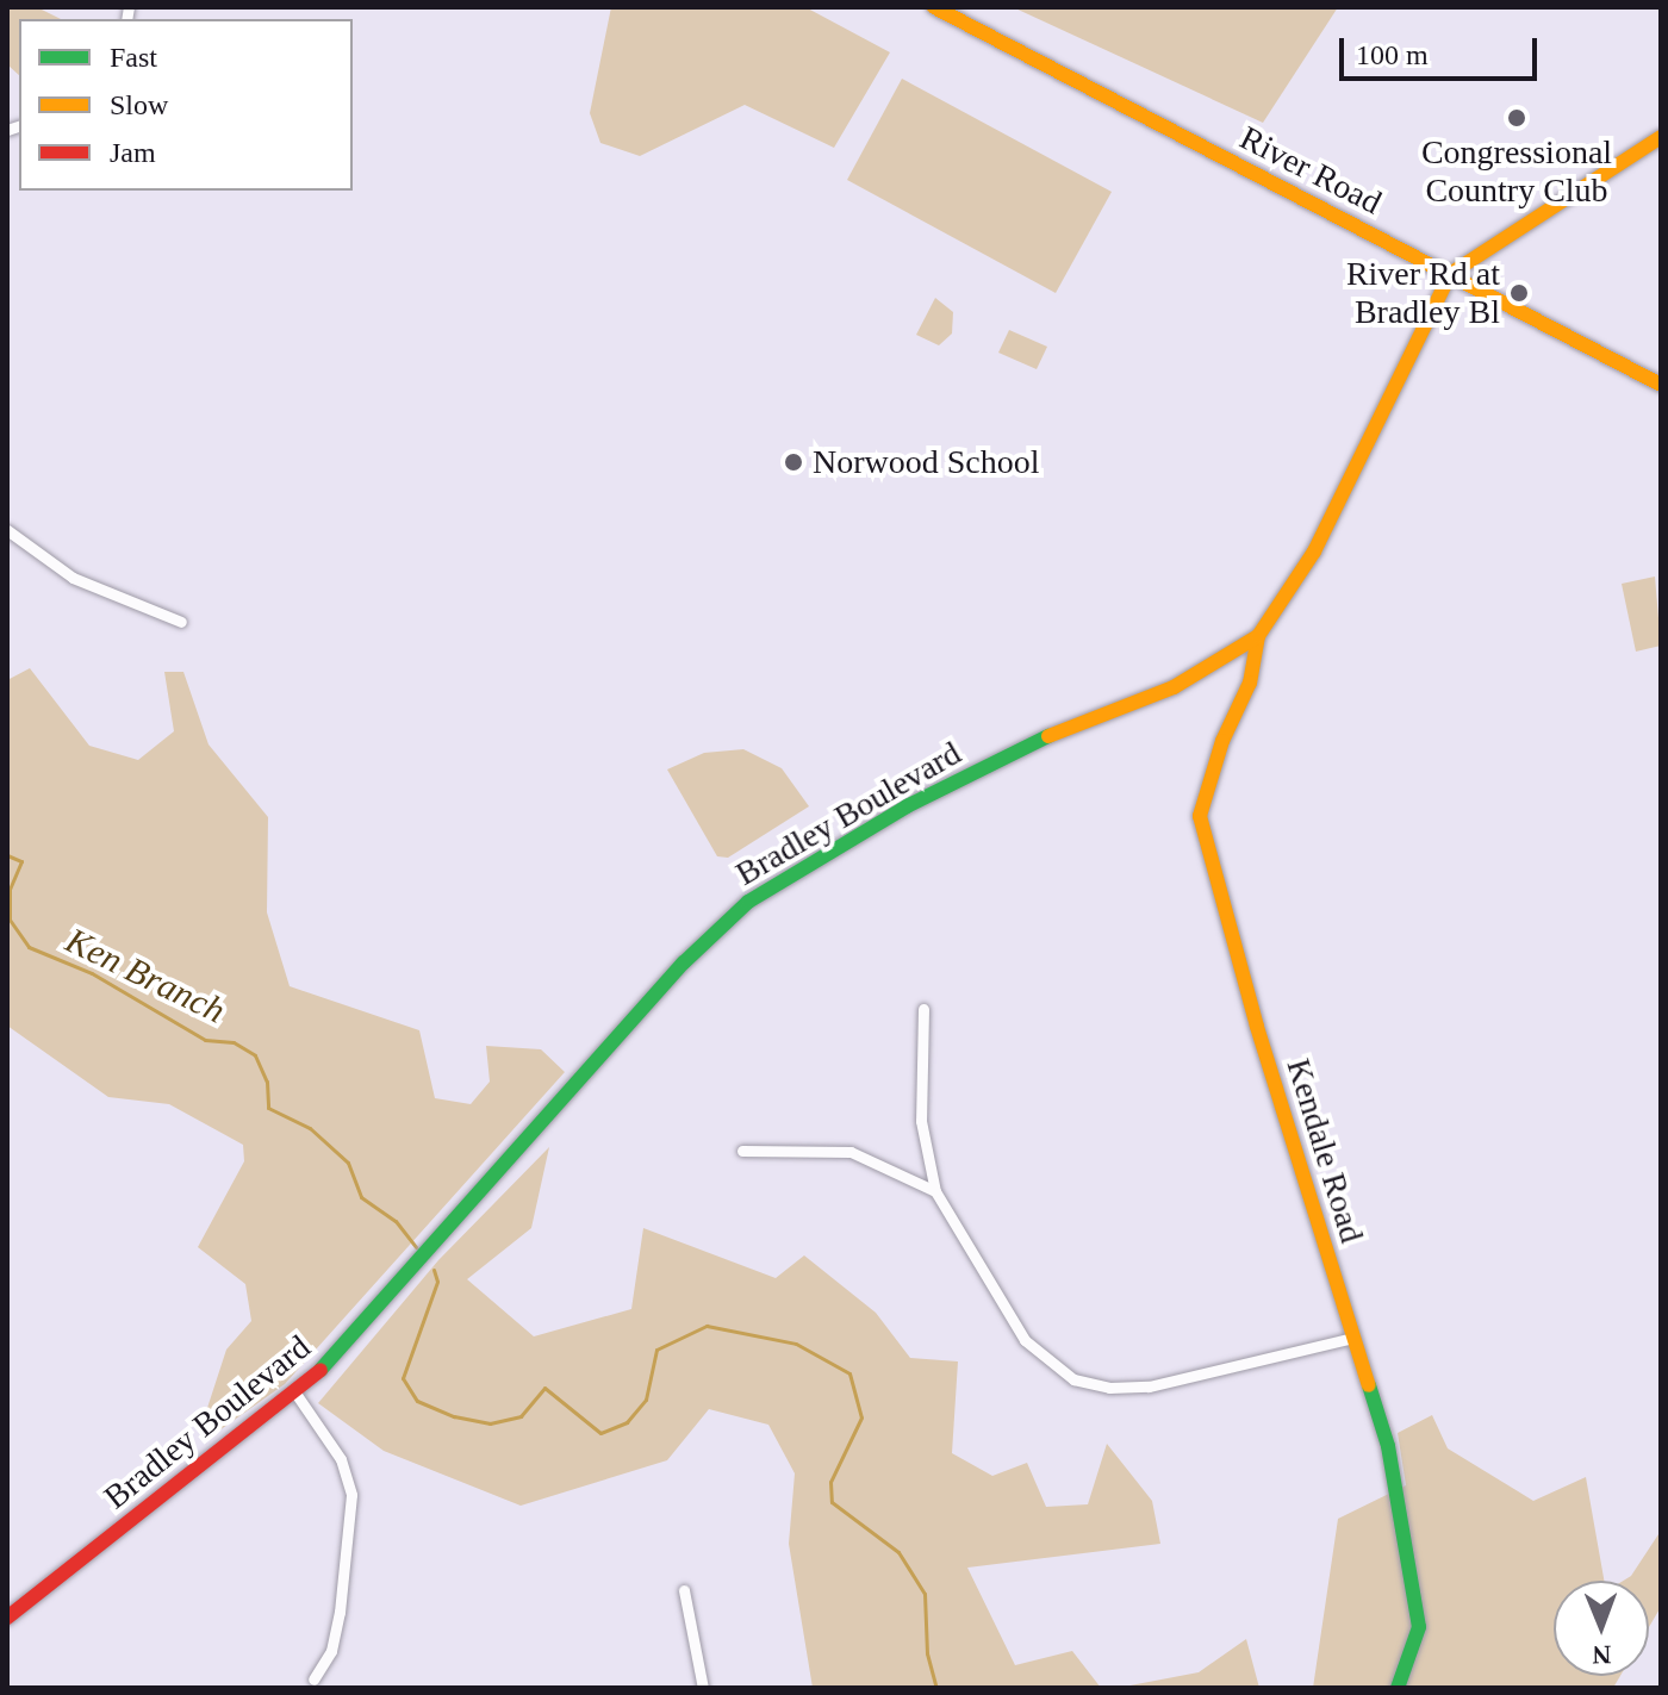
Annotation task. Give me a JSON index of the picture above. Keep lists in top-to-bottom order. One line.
{"streets":{"main road":["River Road","Bradley Boulevard","Kendale Road"]},"crossings":[["River Road","Bradley Boulevard"],["Bradley Boulevard","Kendale Road"]],"water":["Ken Branch"],"places":["Congressional Country Club","River Rd at Bradley Bl","Norwood School"],"legend":["Fast","Slow","Jam"],"scale_bar":"100 m","north":"bottom"}
